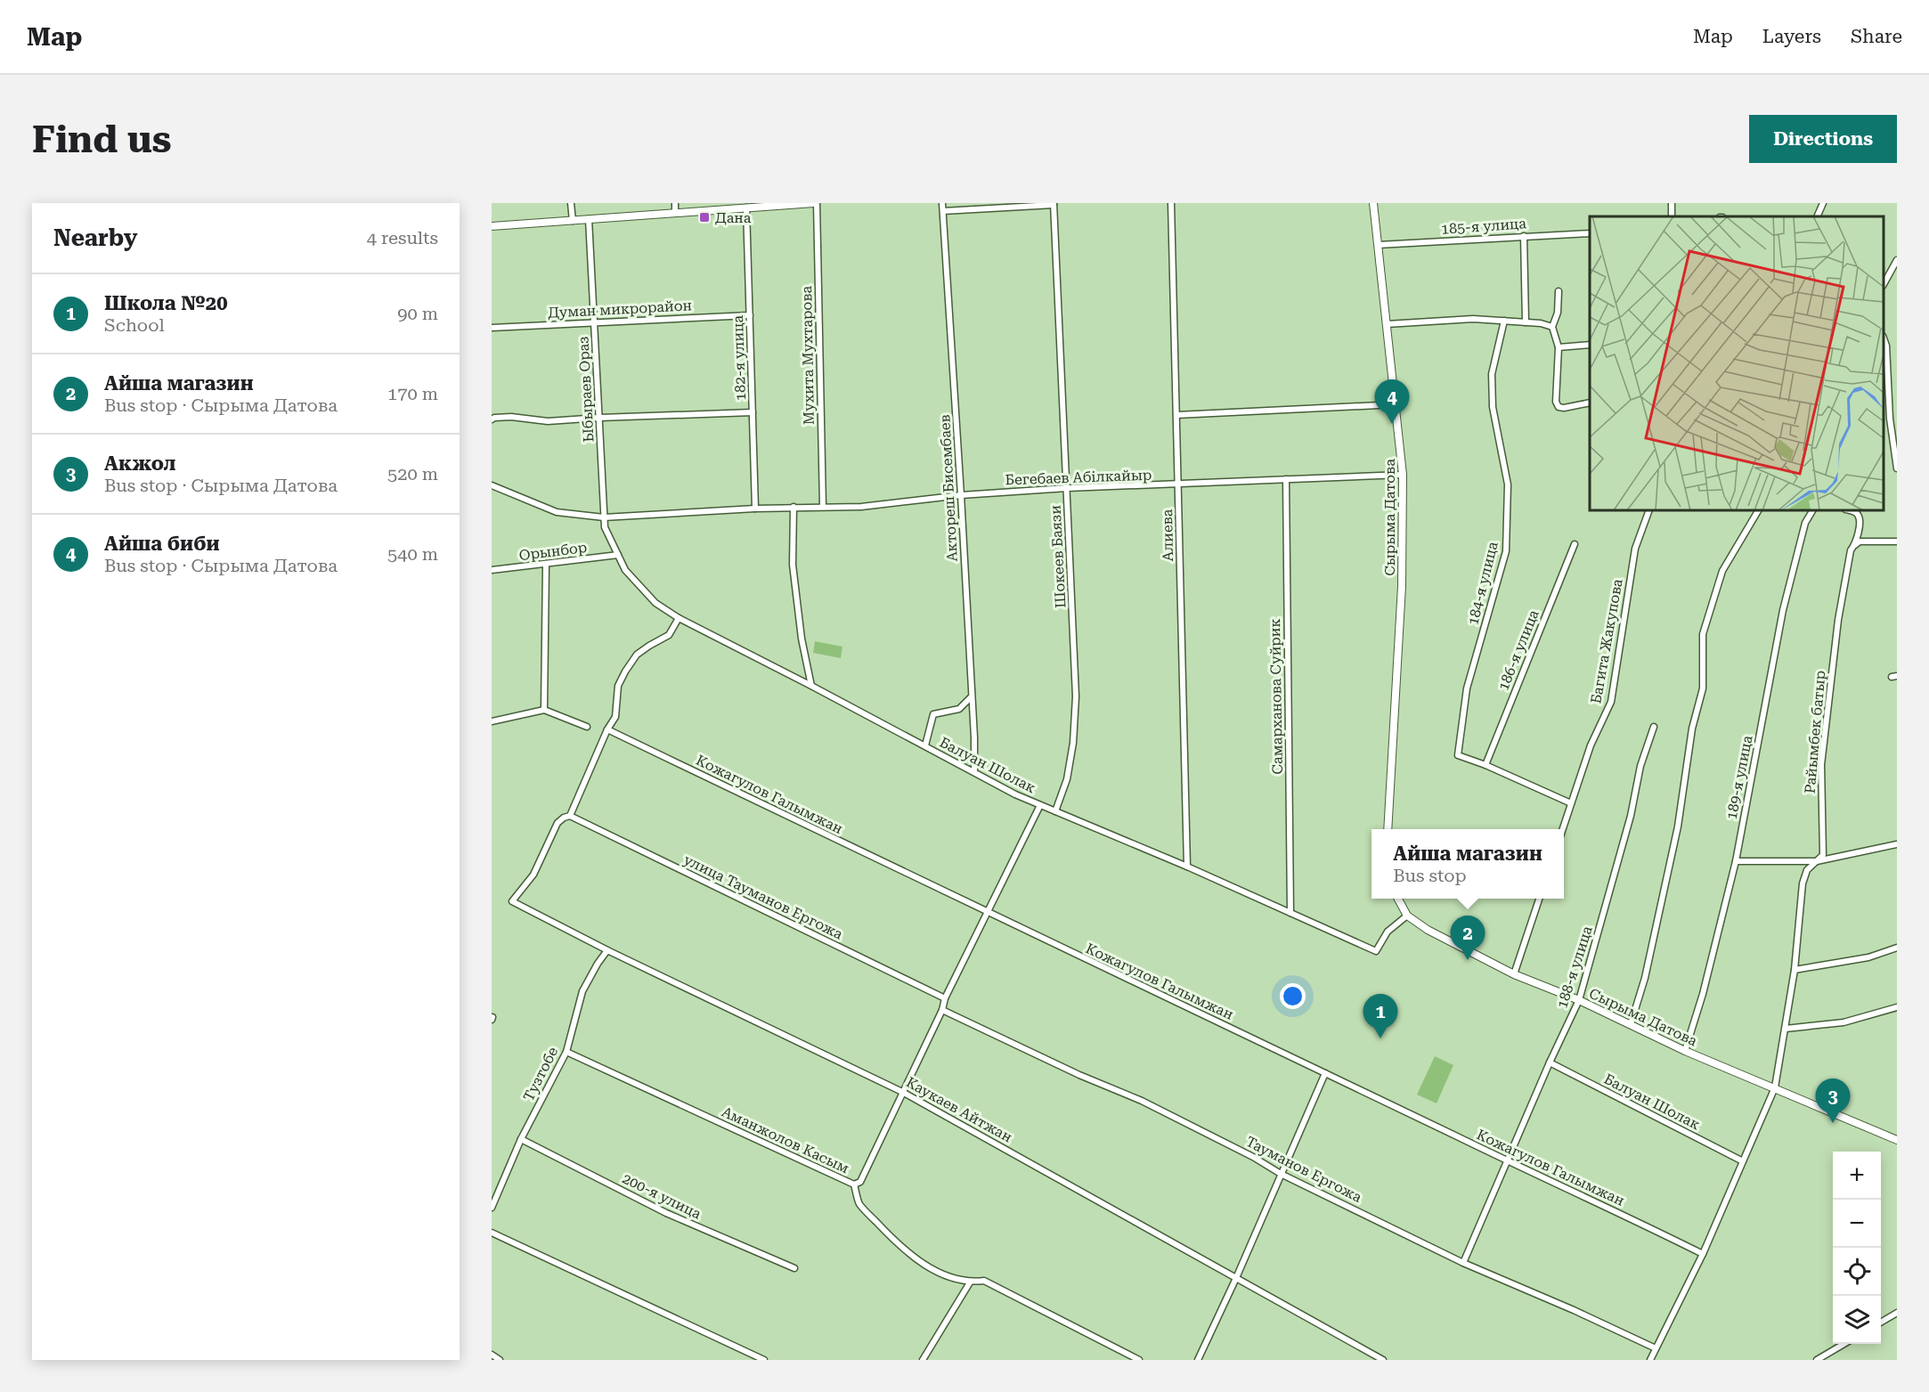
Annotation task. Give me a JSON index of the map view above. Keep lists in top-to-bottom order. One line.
{"streets":{"street":["185-я улица","Думан микрорайон","Мухита Мухтарова","182-я улица","Ыбыраев Ораз","Бегебаев Абілкайыр","Актореш Бисембаев","Сырыма Датова","Алиева","Орынбор","Шокеев Баязи","184-я улица","Багита Жакупова","186-я улица","Самарханова Суйрик","Райымбек батыр","Балуан Шолак","189-я улица","Кожагулов Галымжан","улица Тауманов Ергожа","188-я улица","Тузтобе","Каукаев Айтжан","Аманжолов Касым","Тауманов Ергожа","200-я улица"]},"crossings":[["185-я улица","Сырыма Датова"],["Думан микрорайон","182-я улица"],["Думан микрорайон","Ыбыраев Ораз"],["Мухита Мухтарова","Бегебаев Абілкайыр"],["182-я улица","Бегебаев Абілкайыр"],["Ыбыраев Ораз","Орынбор"],["Ыбыраев Ораз","Балуан Шолак"],["Бегебаев Абілкайыр","Актореш Бисембаев"],["Бегебаев Абілкайыр","Сырыма Датова"],["Бегебаев Абілкайыр","Алиева"],["Бегебаев Абілкайыр","Шокеев Баязи"],["Бегебаев Абілкайыр","Самарханова Суйрик"],["Актореш Бисембаев","Балуан Шолак"],["Сырыма Датова","Райымбек батыр"],["Сырыма Датова","Балуан Шолак"],["Сырыма Датова","189-я улица"],["Сырыма Датова","188-я улица"],["Алиева","Балуан Шолак"],["Орынбор","Балуан Шолак"],["Шокеев Баязи","Балуан Шолак"],["184-я улица","186-я улица"],["Самарханова Суйрик","Балуан Шолак"],["Райымбек батыр","Балуан Шолак"],["Райымбек батыр","Кожагулов Галымжан"],["Райымбек батыр","Тауманов Ергожа"],["Балуан Шолак","188-я улица"],["Кожагулов Галымжан","188-я улица"],["улица Тауманов Ергожа","Каукаев Айтжан"],["188-я улица","Тауманов Ергожа"],["Тузтобе","Каукаев Айтжан"],["Тузтобе","Аманжолов Касым"],["Тузтобе","200-я улица"]],"places":{"transit":["Дана"]},"page":{"header":"Map","nav":["Map","Layers","Share"],"buttons":"Directions","title":"Find us","heading":["Nearby","4 results"],"list":[{"mark":"1","name":"Школа №20","note":"School","value":"90 m"},{"mark":"2","name":"Айша магазин","note":"Bus stop · Сырыма Датова","value":"170 m"},{"mark":"3","name":"Акжол","note":"Bus stop · Сырыма Датова","value":"520 m"},{"mark":"4","name":"Айша биби","note":"Bus stop · Сырыма Датова","value":"540 m"}],"pins":["4","2","1","3"],"popup":["Айша магазин","Bus stop"],"map_buttons":["+","−"]}}
